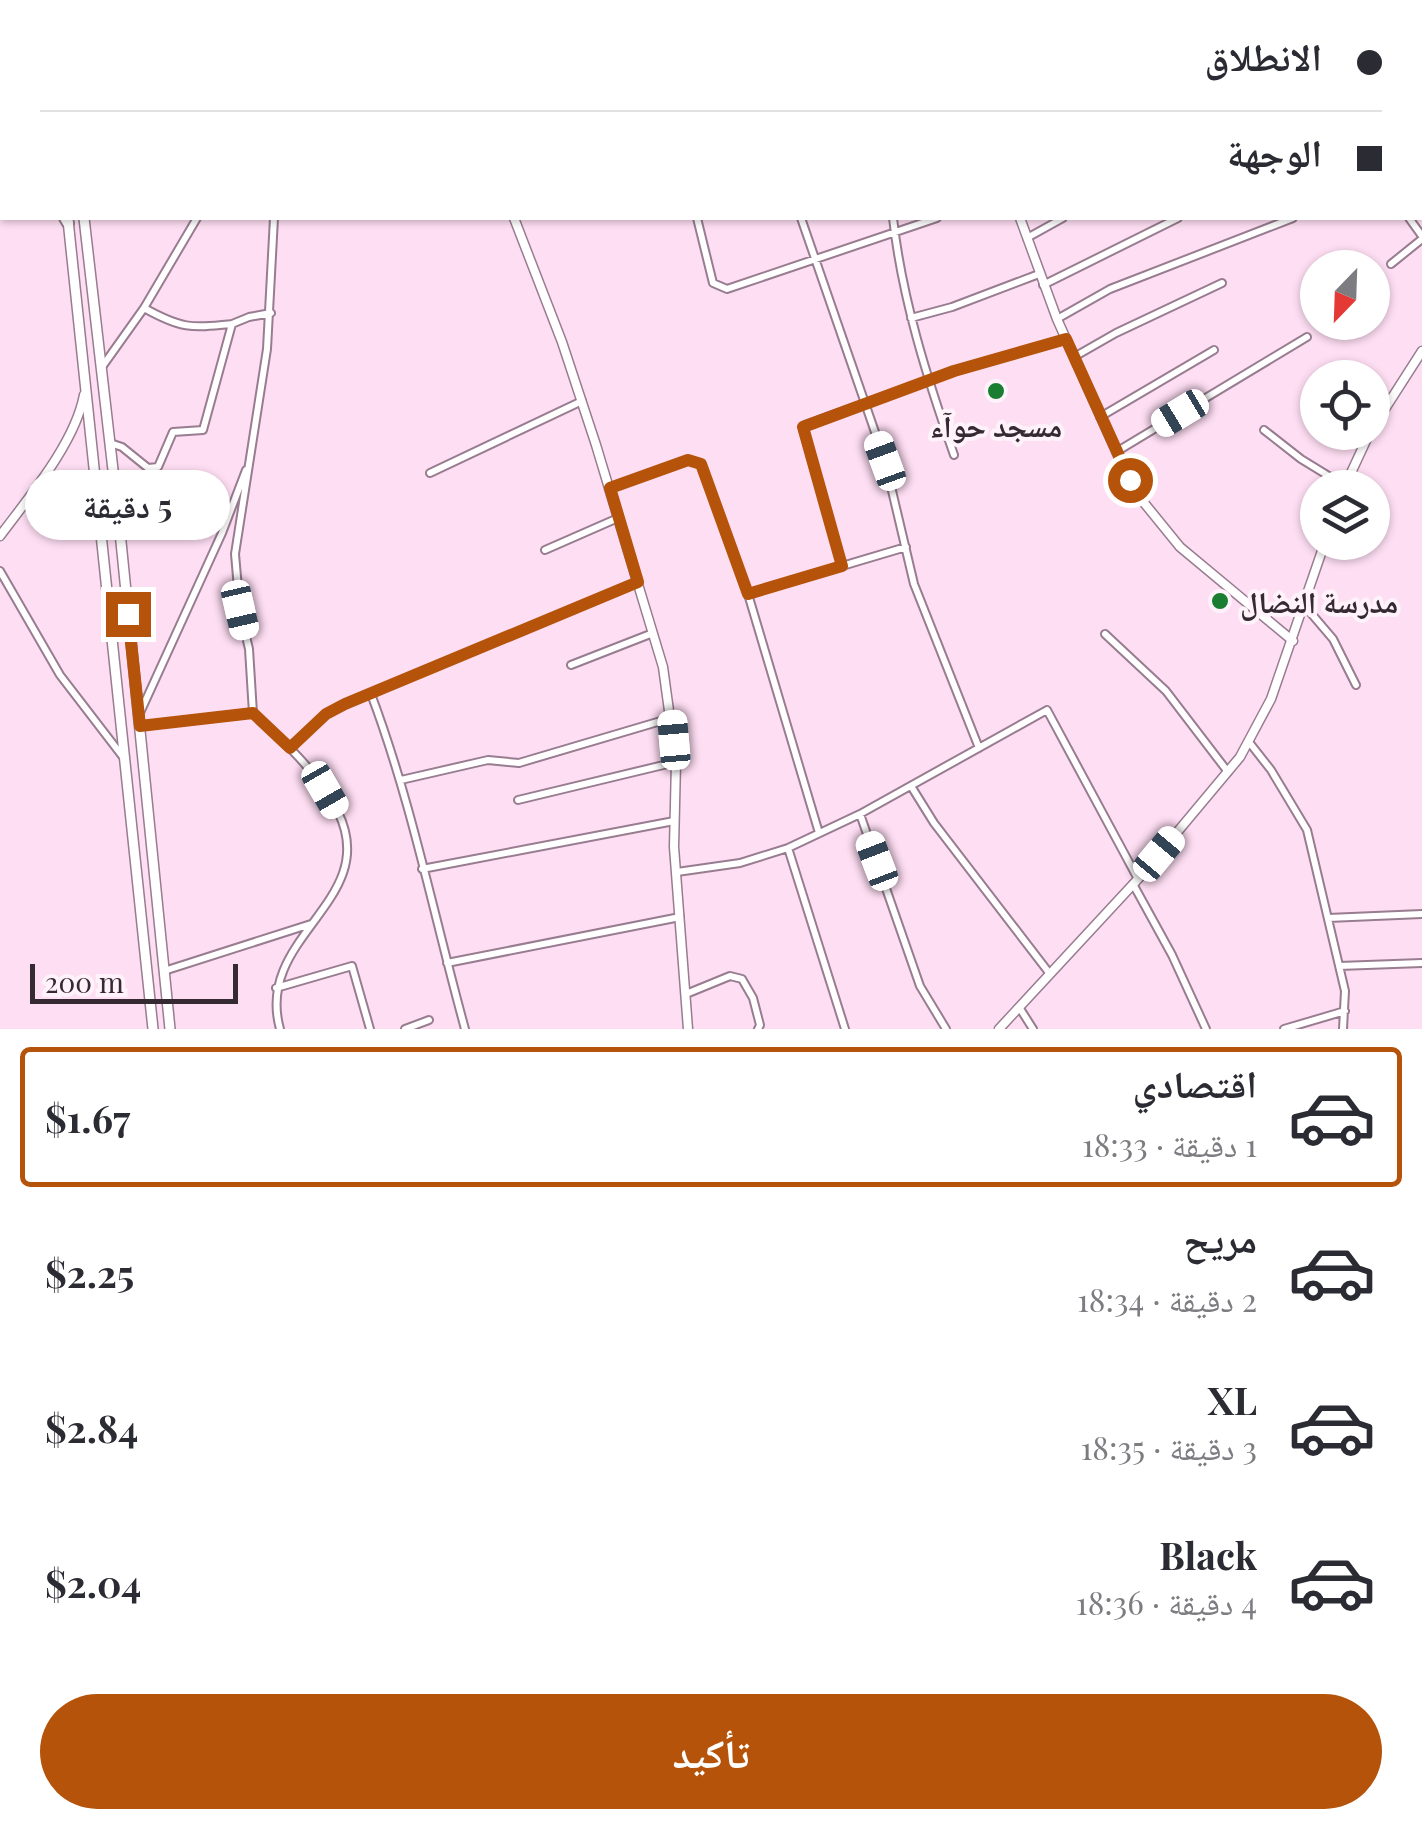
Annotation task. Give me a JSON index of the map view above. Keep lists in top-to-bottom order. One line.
{"places":["مسجد حوآء","مدرسة النضال"],"scale_bar":"200 m","north":"bottom left","page":{"banner":["الانطلاق","الوجهة"],"bubble":"5 دقيقة","scale":"200 m","list":[{"name":"اقتصادي","note":"1 دقيقة · 18:33","value":"$1.67"},{"name":"مريح","note":"2 دقيقة · 18:34","value":"$2.25"},{"name":"XL","note":"3 دقيقة · 18:35","value":"$2.84"},{"name":"Black","note":"4 دقيقة · 18:36","value":"$2.04"}],"buttons":"تأكيد"}}
